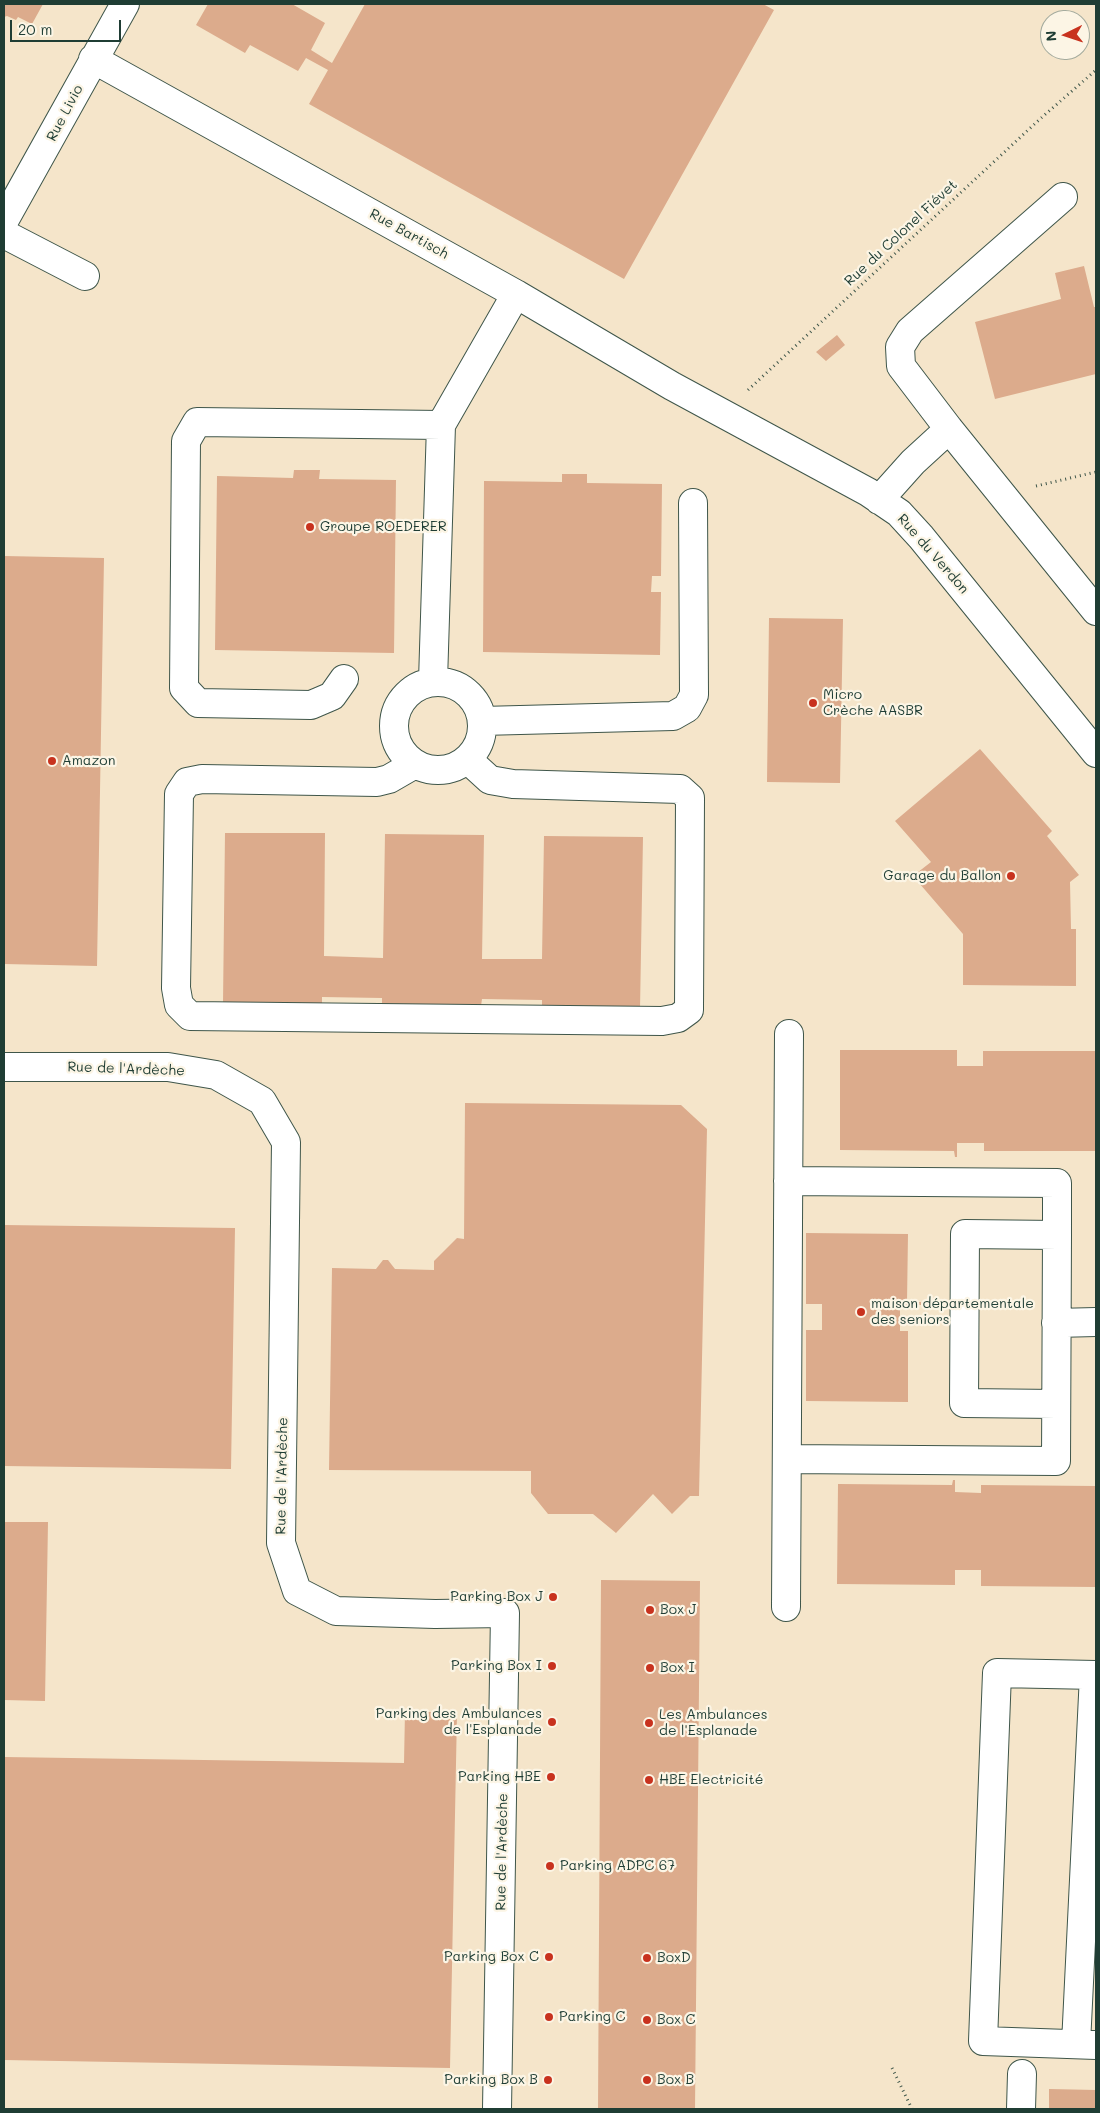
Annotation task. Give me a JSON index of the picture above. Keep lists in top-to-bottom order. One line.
{"streets":{"street":["Rue Livio","Rue Bartisch","Rue du Verdon","Rue de l'Ardèche"],"path":["Rue du Colonel Fiévet"]},"crossings":[["Rue Livio","Rue Bartisch"],["Rue du Colonel Fiévet","Rue Bartisch"],["Rue du Colonel Fiévet","Rue du Verdon"],["Rue Bartisch","Rue du Verdon"]],"places":["Groupe ROEDERER","Micro Crèche AASBR","Amazon","Garage du Ballon","maison départementale des seniors","Parking Box J","Box J","Parking Box I","Box I","Parking des Ambulances de l'Esplanade","Les Ambulances de l'Esplanade","Parking HBE","HBE Electricité","Parking ADPC 67","Parking Box C","BoxD","Parking C","Box C","Parking Box B","Box B"],"scale_bar":"20 m","north":"left"}
